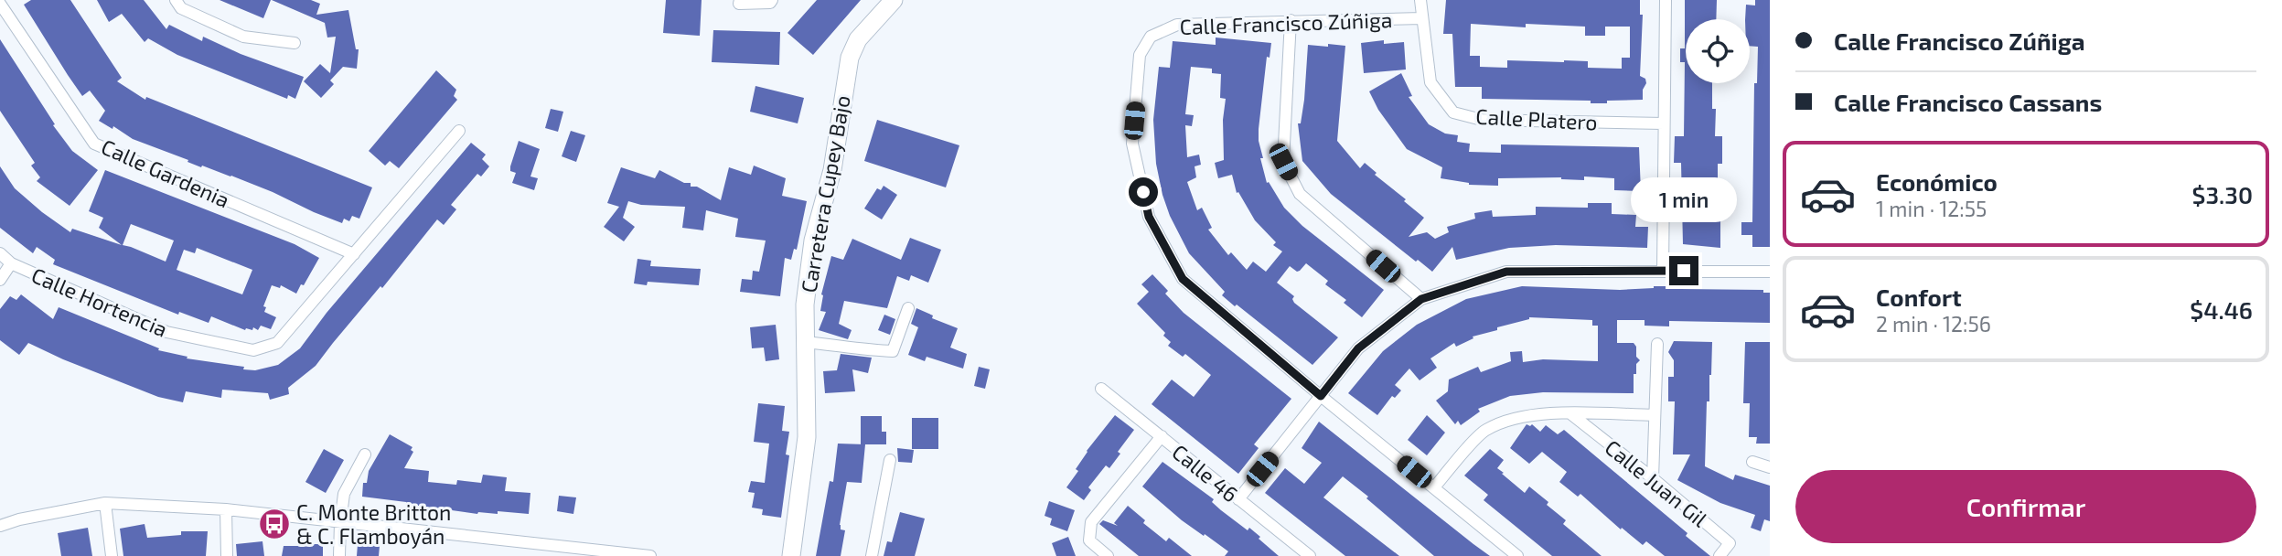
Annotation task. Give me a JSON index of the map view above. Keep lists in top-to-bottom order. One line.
{"streets":{"street":["Calle Francisco Zúñiga","Calle Platero","Calle Gardenia","Carretera Cupey Bajo","Calle Hortencia","Calle 46","Calle Juan Gil"]},"crossings":[["Calle Francisco Zúñiga","Calle Platero"],["Calle Gardenia","Calle Hortencia"]],"places":{"bus stop":["C. Monte Britton & C. Flamboyán"]},"page":{"banner":["Calle Francisco Zúñiga","Calle Francisco Cassans"],"list":[{"name":"Económico","note":"1 min · 12:55","value":"$3.30"},{"name":"Confort","note":"2 min · 12:56","value":"$4.46"}],"bubble":"1 min","buttons":"Confirmar"}}
